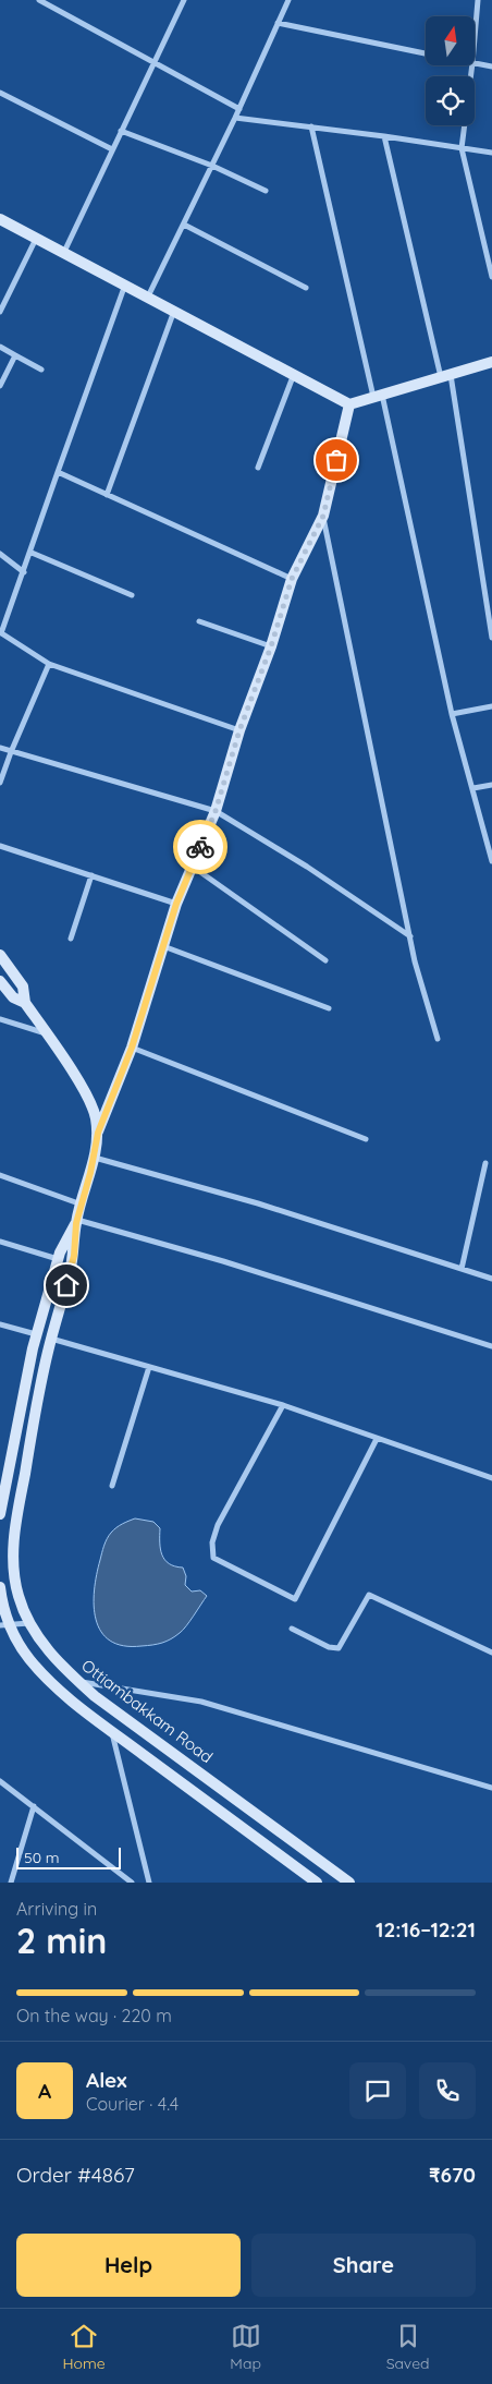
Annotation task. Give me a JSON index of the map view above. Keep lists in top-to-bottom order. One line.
{"streets":{"street":["Ottiambakkam Road"]},"scale_bar":"50 m","north":"top","page":{"scale":"50 m","heading":["2 min","Arriving in","12:16–12:21"],"panel":["Alex","Courier · 4.4","Order #4867","₹670"],"bar":"On the way · 220 m","round":"A","buttons":["Help","Share"],"tabs":["Home","Map","Saved"]}}
